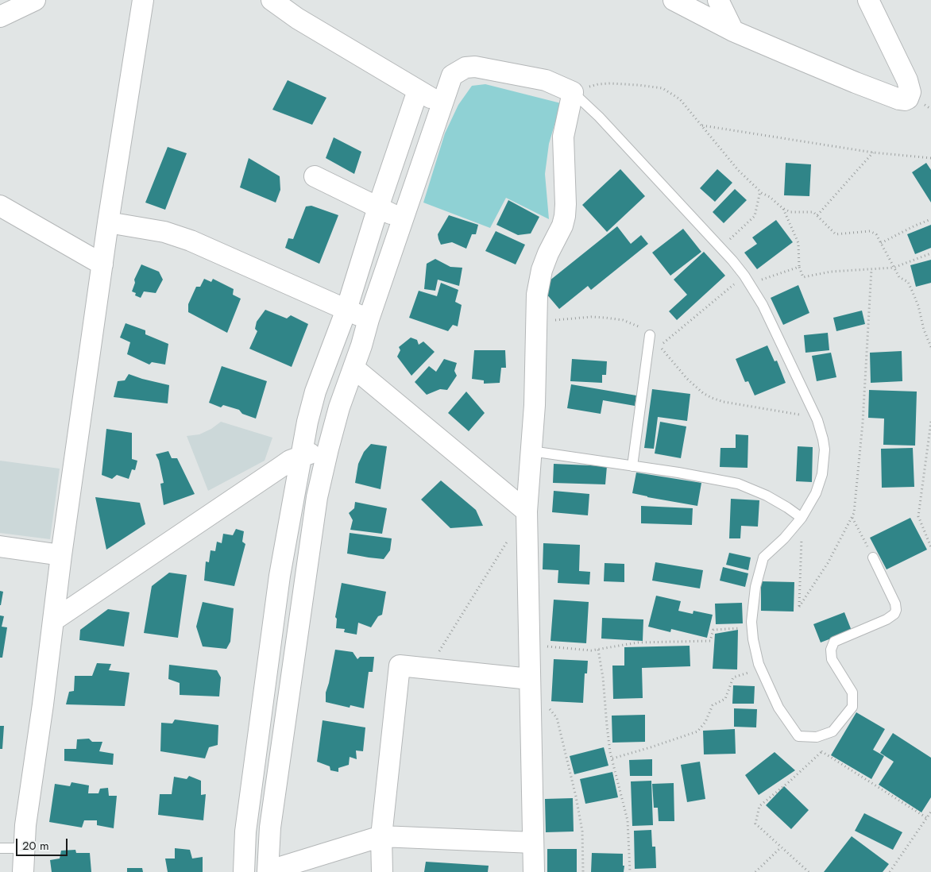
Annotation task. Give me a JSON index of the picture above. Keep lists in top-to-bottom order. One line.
{"scale_bar":"20 m"}
